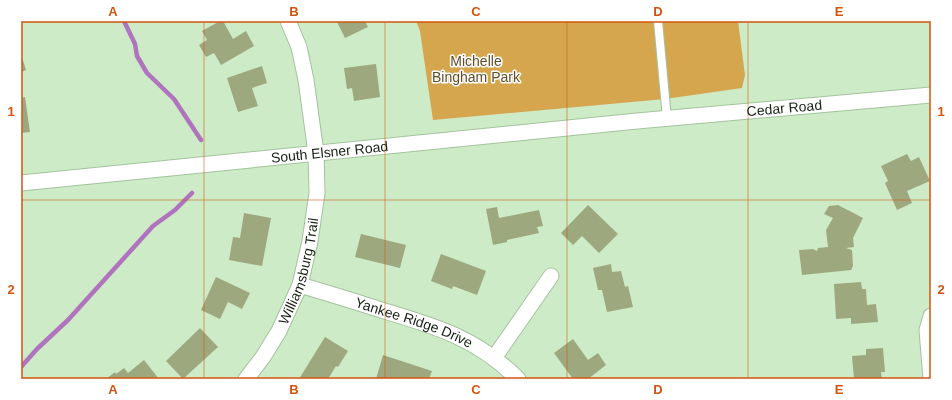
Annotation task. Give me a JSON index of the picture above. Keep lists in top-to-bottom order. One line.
{"streets":{"street":["Cedar Road","South Elsner Road","Williamsburg Trail","Yankee Ridge Drive"]},"crossings":[["Cedar Road","South Elsner Road"],["South Elsner Road","Williamsburg Trail"],["Williamsburg Trail","Yankee Ridge Drive"]],"parks":["Michelle Bingham Park"],"grid":{"columns":["A","B","C","D","E"],"rows":["1","2"]}}
